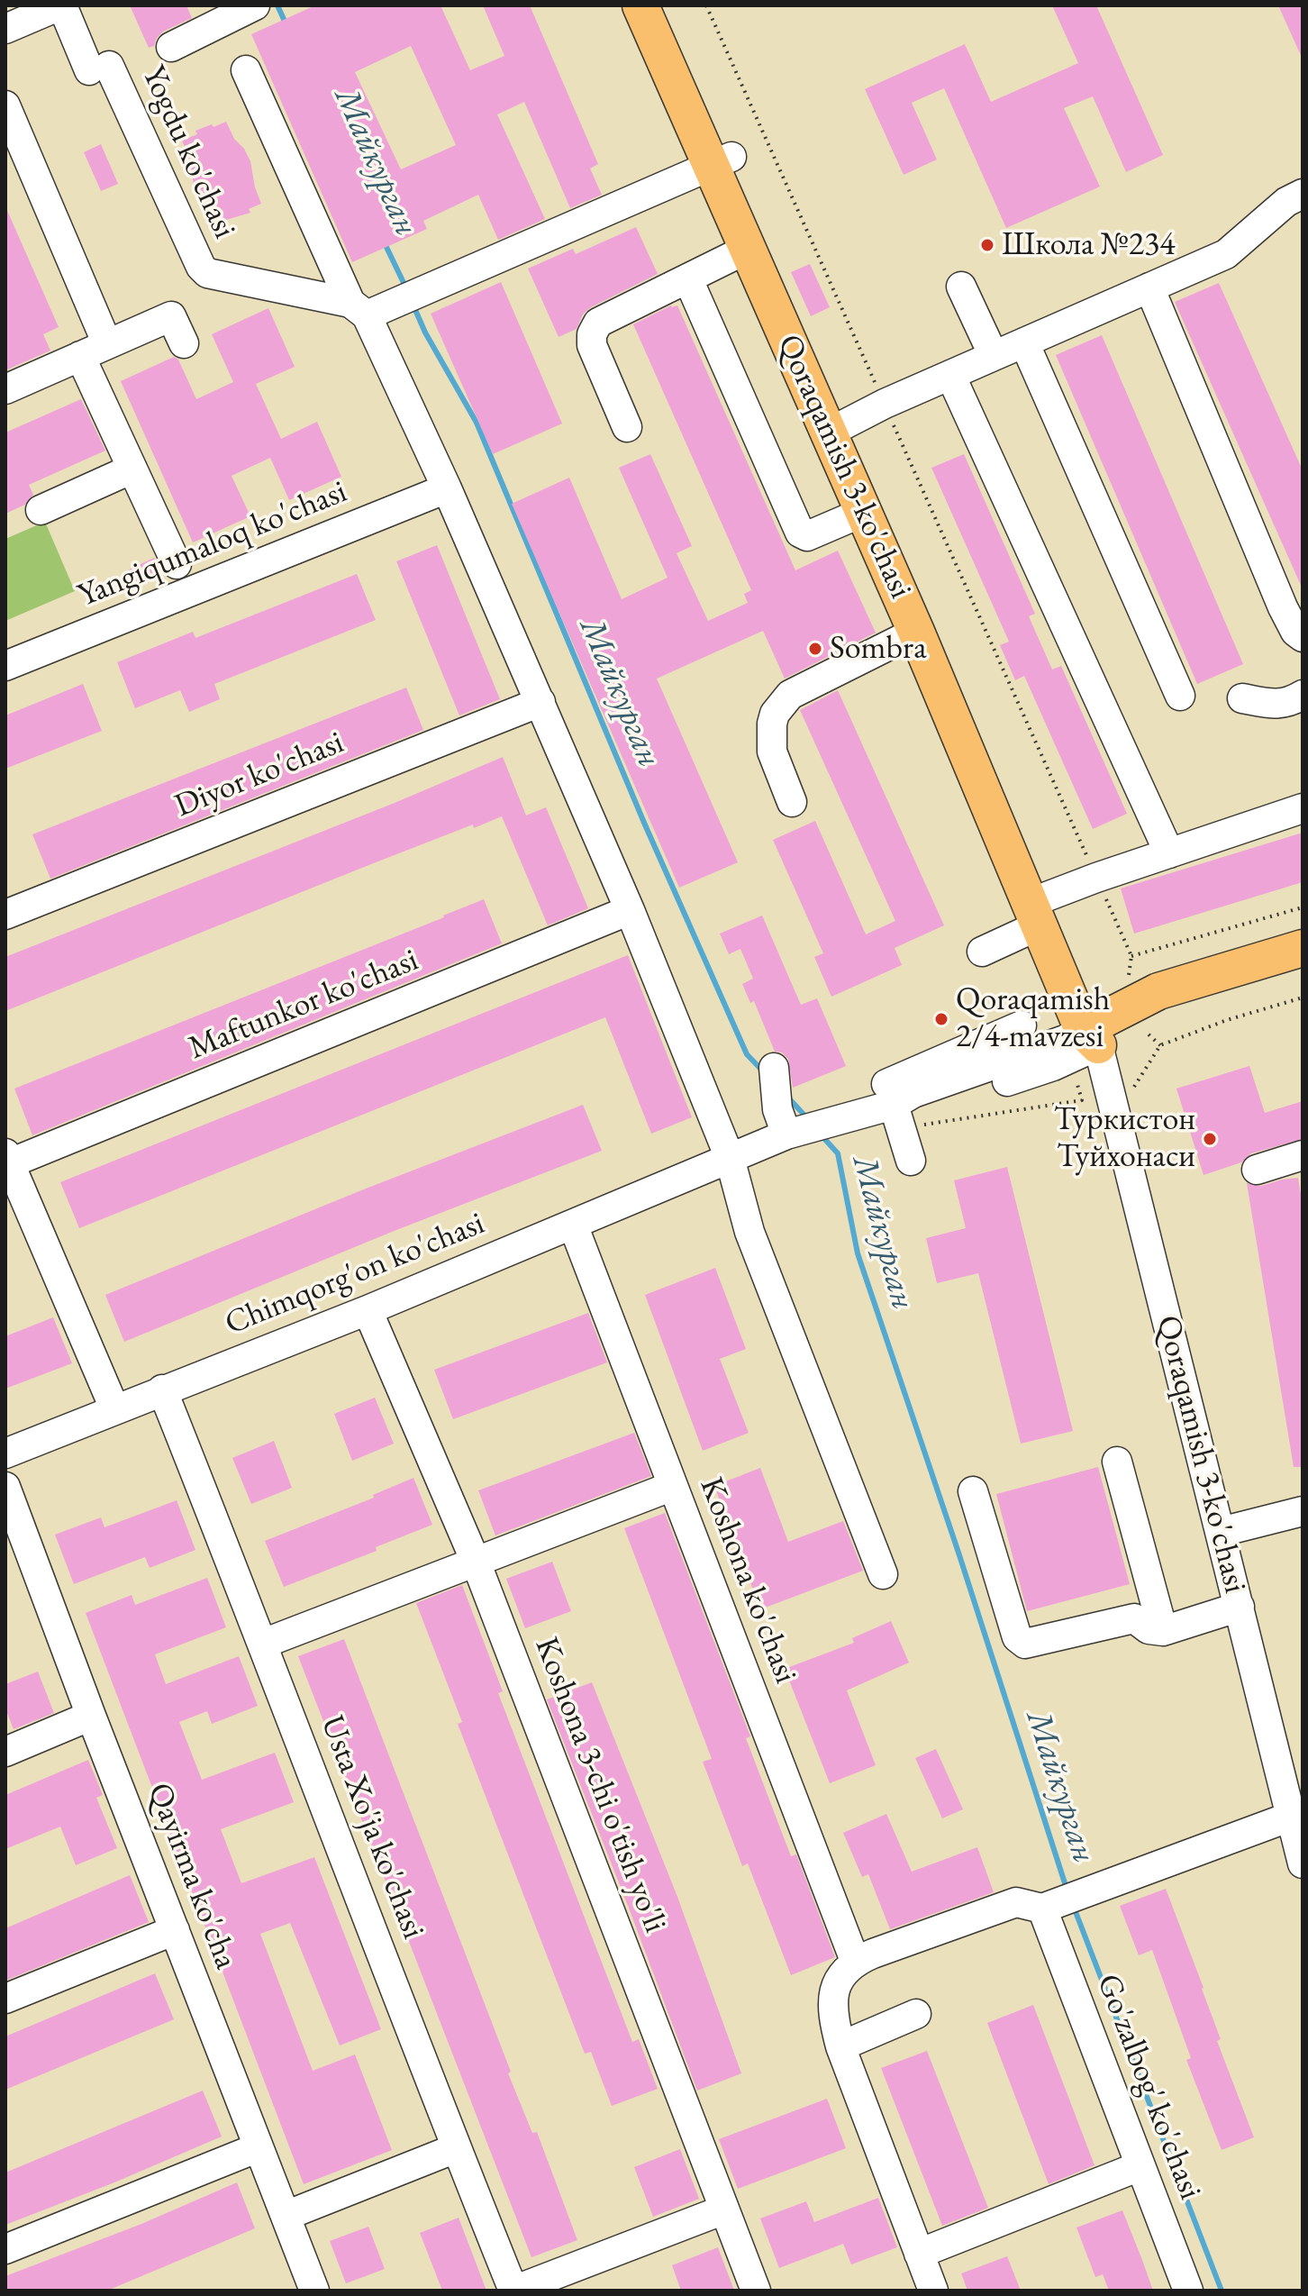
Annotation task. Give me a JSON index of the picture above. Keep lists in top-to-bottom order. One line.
{"streets":{"main road":["Qoraqamish 3-ko'chasi"],"street":["Yogdu ko'chasi","Yangiqumaloq ko'chasi","Diyor ko'chasi","Maftunkor ko'chasi","Chimqorg'on ko'chasi","Koshona ko'chasi","Koshona 3-chi o'tish yo'li","Usta Xo'ja ko'chasi","Qayirma ko'cha","Go'zalbog' ko'chasi"]},"crossings":[["Chimqorg'on ko'chasi","Koshona ko'chasi"],["Chimqorg'on ko'chasi","Koshona 3-chi o'tish yo'li"],["Chimqorg'on ko'chasi","Usta Xo'ja ko'chasi"]],"water":["Майкурган"],"places":["Школа №234","Sombra","Qoraqamish 2/4-mavzesi","Туркистон Туйхонаси"]}
